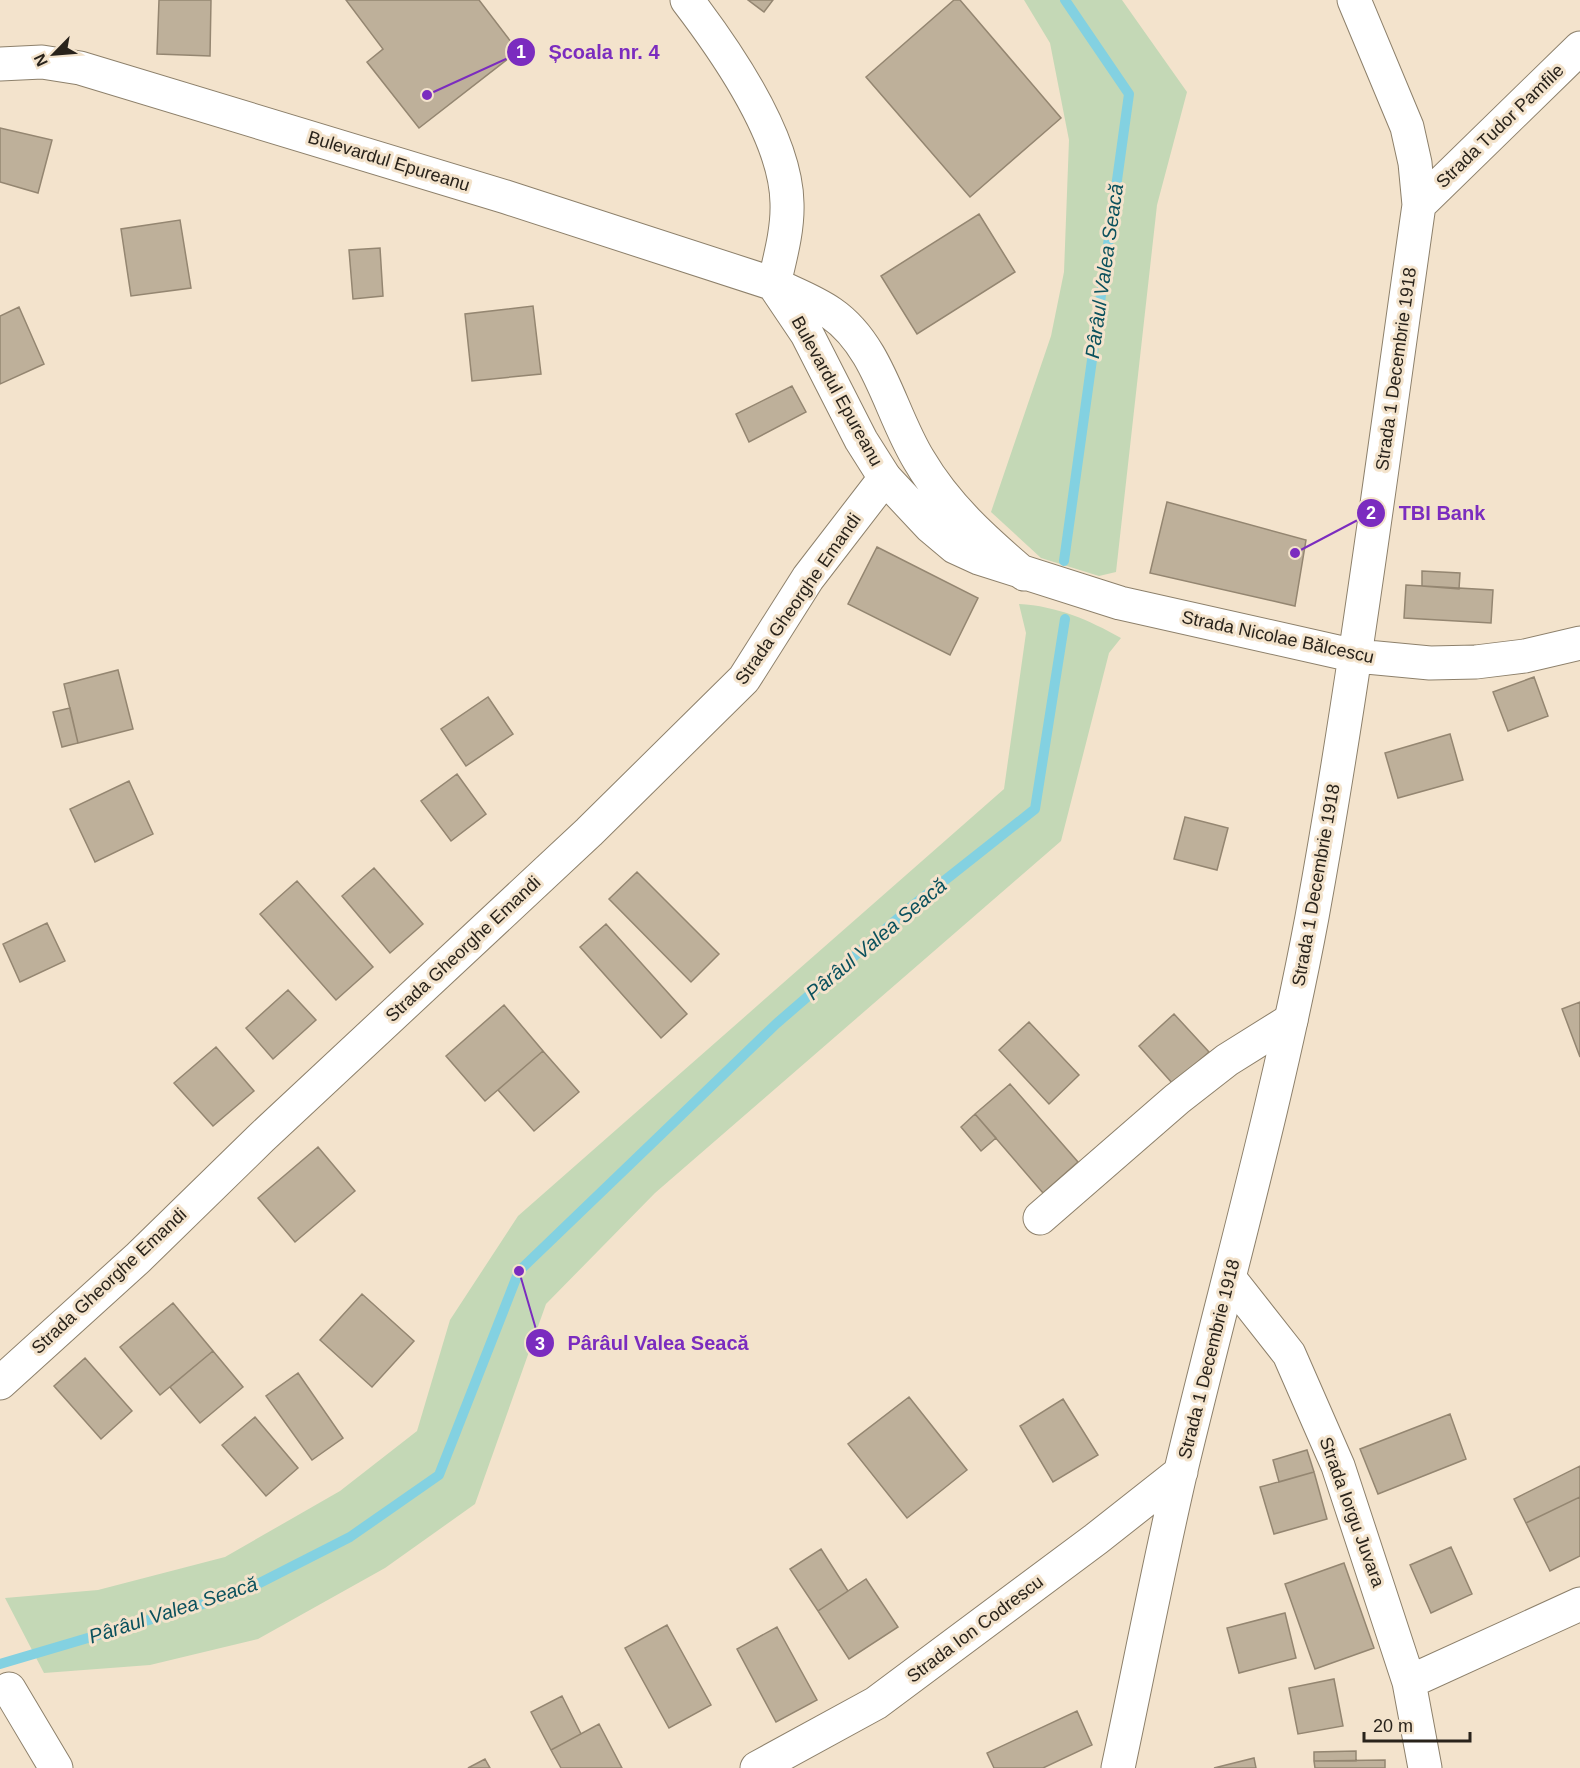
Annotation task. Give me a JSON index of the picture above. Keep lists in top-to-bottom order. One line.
{"streets":{"main road":["Strada Tudor Pamfile","Bulevardul Epureanu","Strada 1 Decembrie 1918","Strada Gheorghe Emandi","Strada Nicolae Bălcescu","Strada Iorgu Juvara","Strada Ion Codrescu"]},"crossings":[["Strada Tudor Pamfile","Strada 1 Decembrie 1918"],["Bulevardul Epureanu","Strada Gheorghe Emandi"],["Bulevardul Epureanu","Strada Nicolae Bălcescu"],["Strada 1 Decembrie 1918","Strada Nicolae Bălcescu"],["Strada 1 Decembrie 1918","Strada Iorgu Juvara"],["Strada 1 Decembrie 1918","Strada Ion Codrescu"]],"water":["Pârâul Valea Seacă"],"places":["Școala nr. 4","TBI Bank","Pârâul Valea Seacă"],"scale_bar":"20 m","north":"bottom left"}
